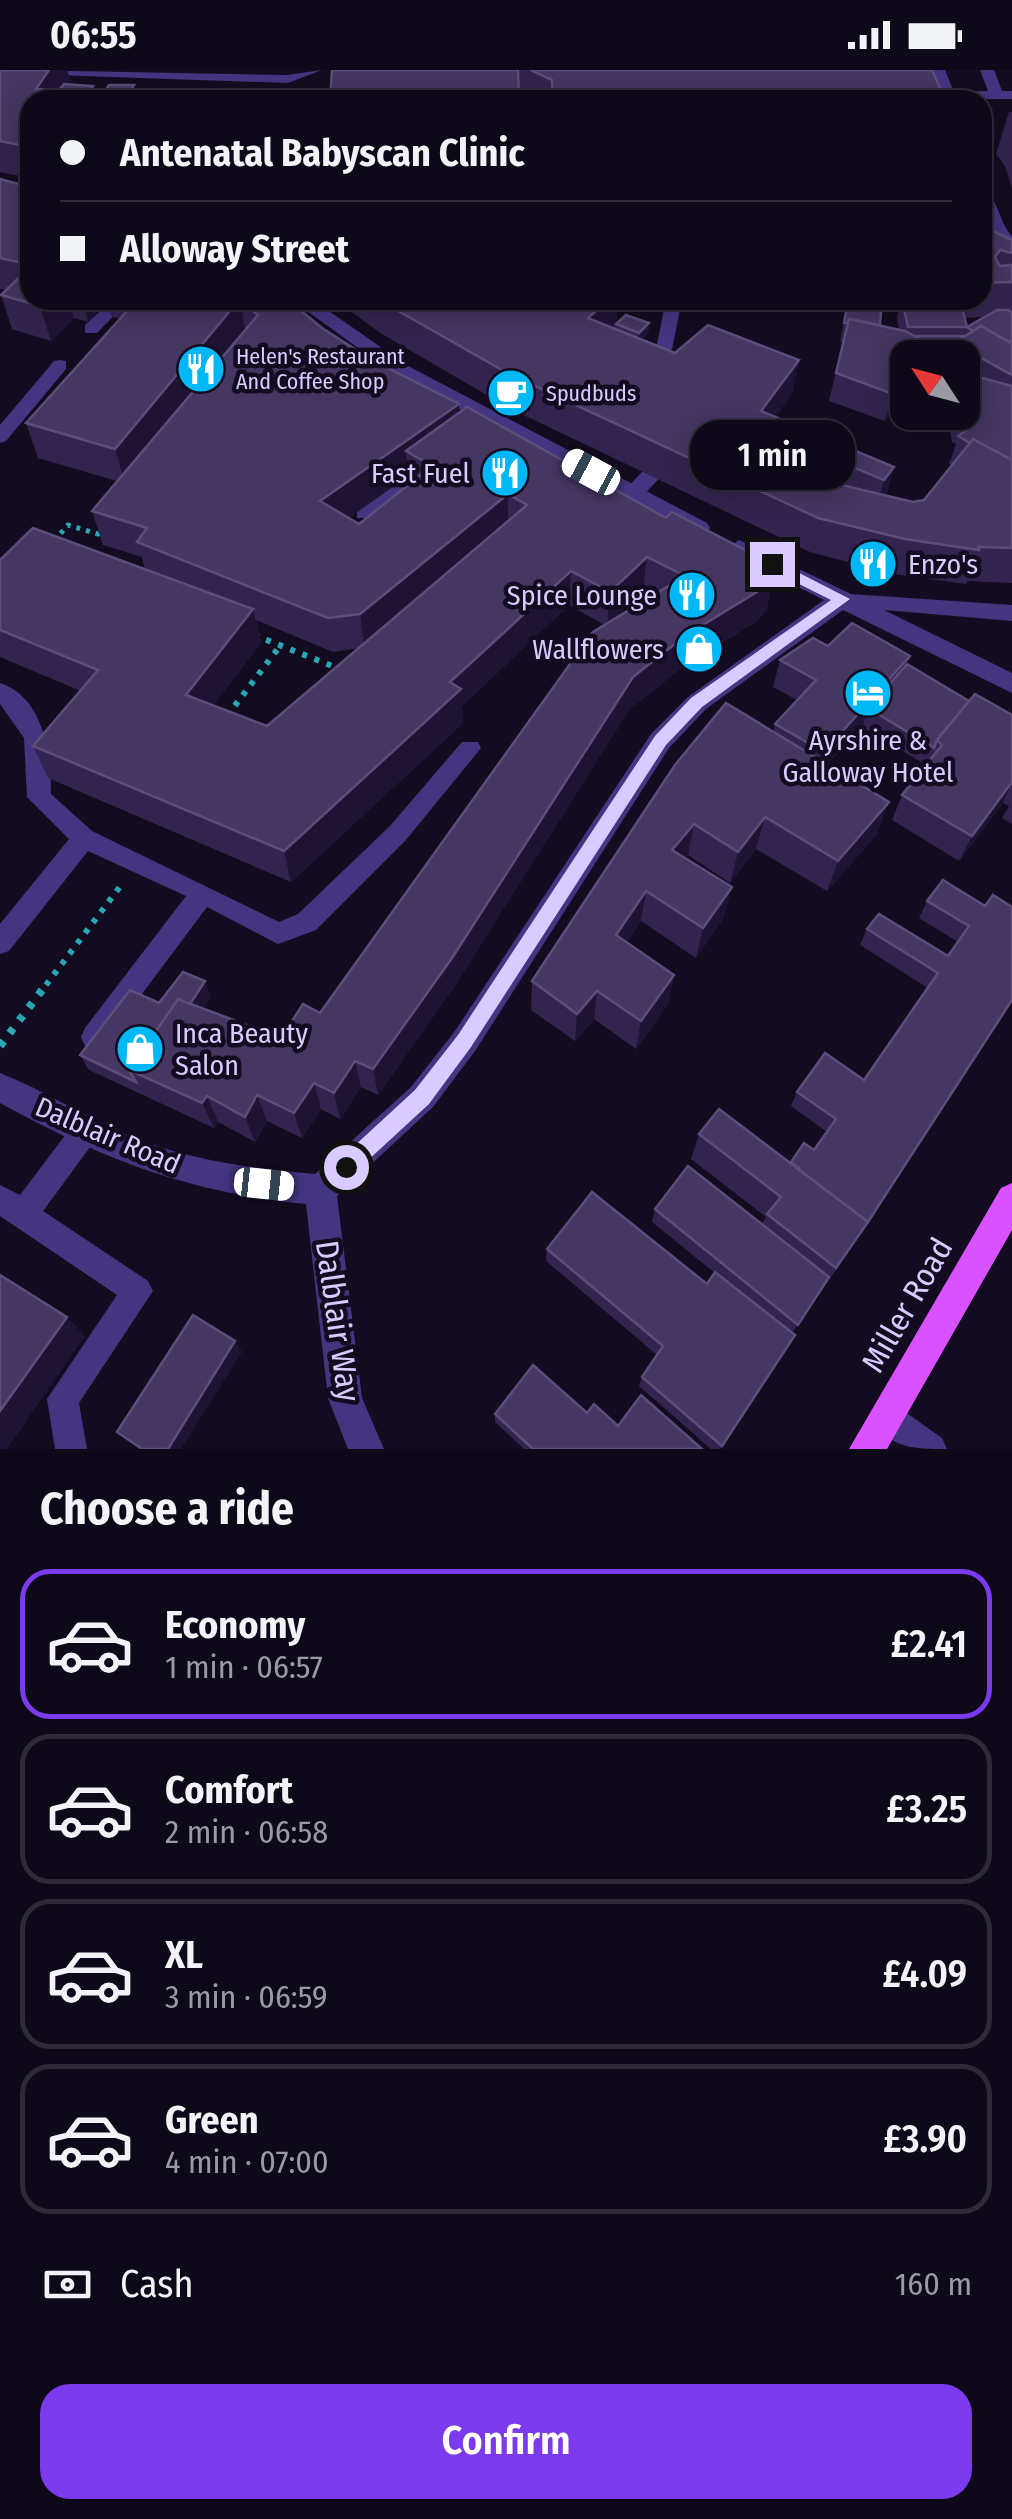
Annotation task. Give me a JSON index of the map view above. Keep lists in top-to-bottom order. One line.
{"streets":{"main road":["Miller Road"],"street":["Dalblair Road","Dalblair Way"]},"crossings":[["Dalblair Road","Dalblair Way"]],"places":{"restaurant":["Helen's Restaurant And Coffee Shop","Fast Fuel","Enzo's","Spice Lounge"],"cafe":["Spudbuds"],"shop":["Wallflowers","Inca Beauty Salon"],"hotel":["Ayrshire & Galloway Hotel"]},"north":"top left","page":{"status":"06:55","banner":["Antenatal Babyscan Clinic","Alloway Street"],"bubble":"1 min","heading":"Choose a ride","list":[{"name":"Economy","note":"1 min · 06:57","value":"£2.41"},{"name":"Comfort","note":"2 min · 06:58","value":"£3.25"},{"name":"XL","note":"3 min · 06:59","value":"£4.09"},{"name":"Green","note":"4 min · 07:00","value":"£3.90"}],"pay":["Cash","160 m"],"buttons":"Confirm"}}
